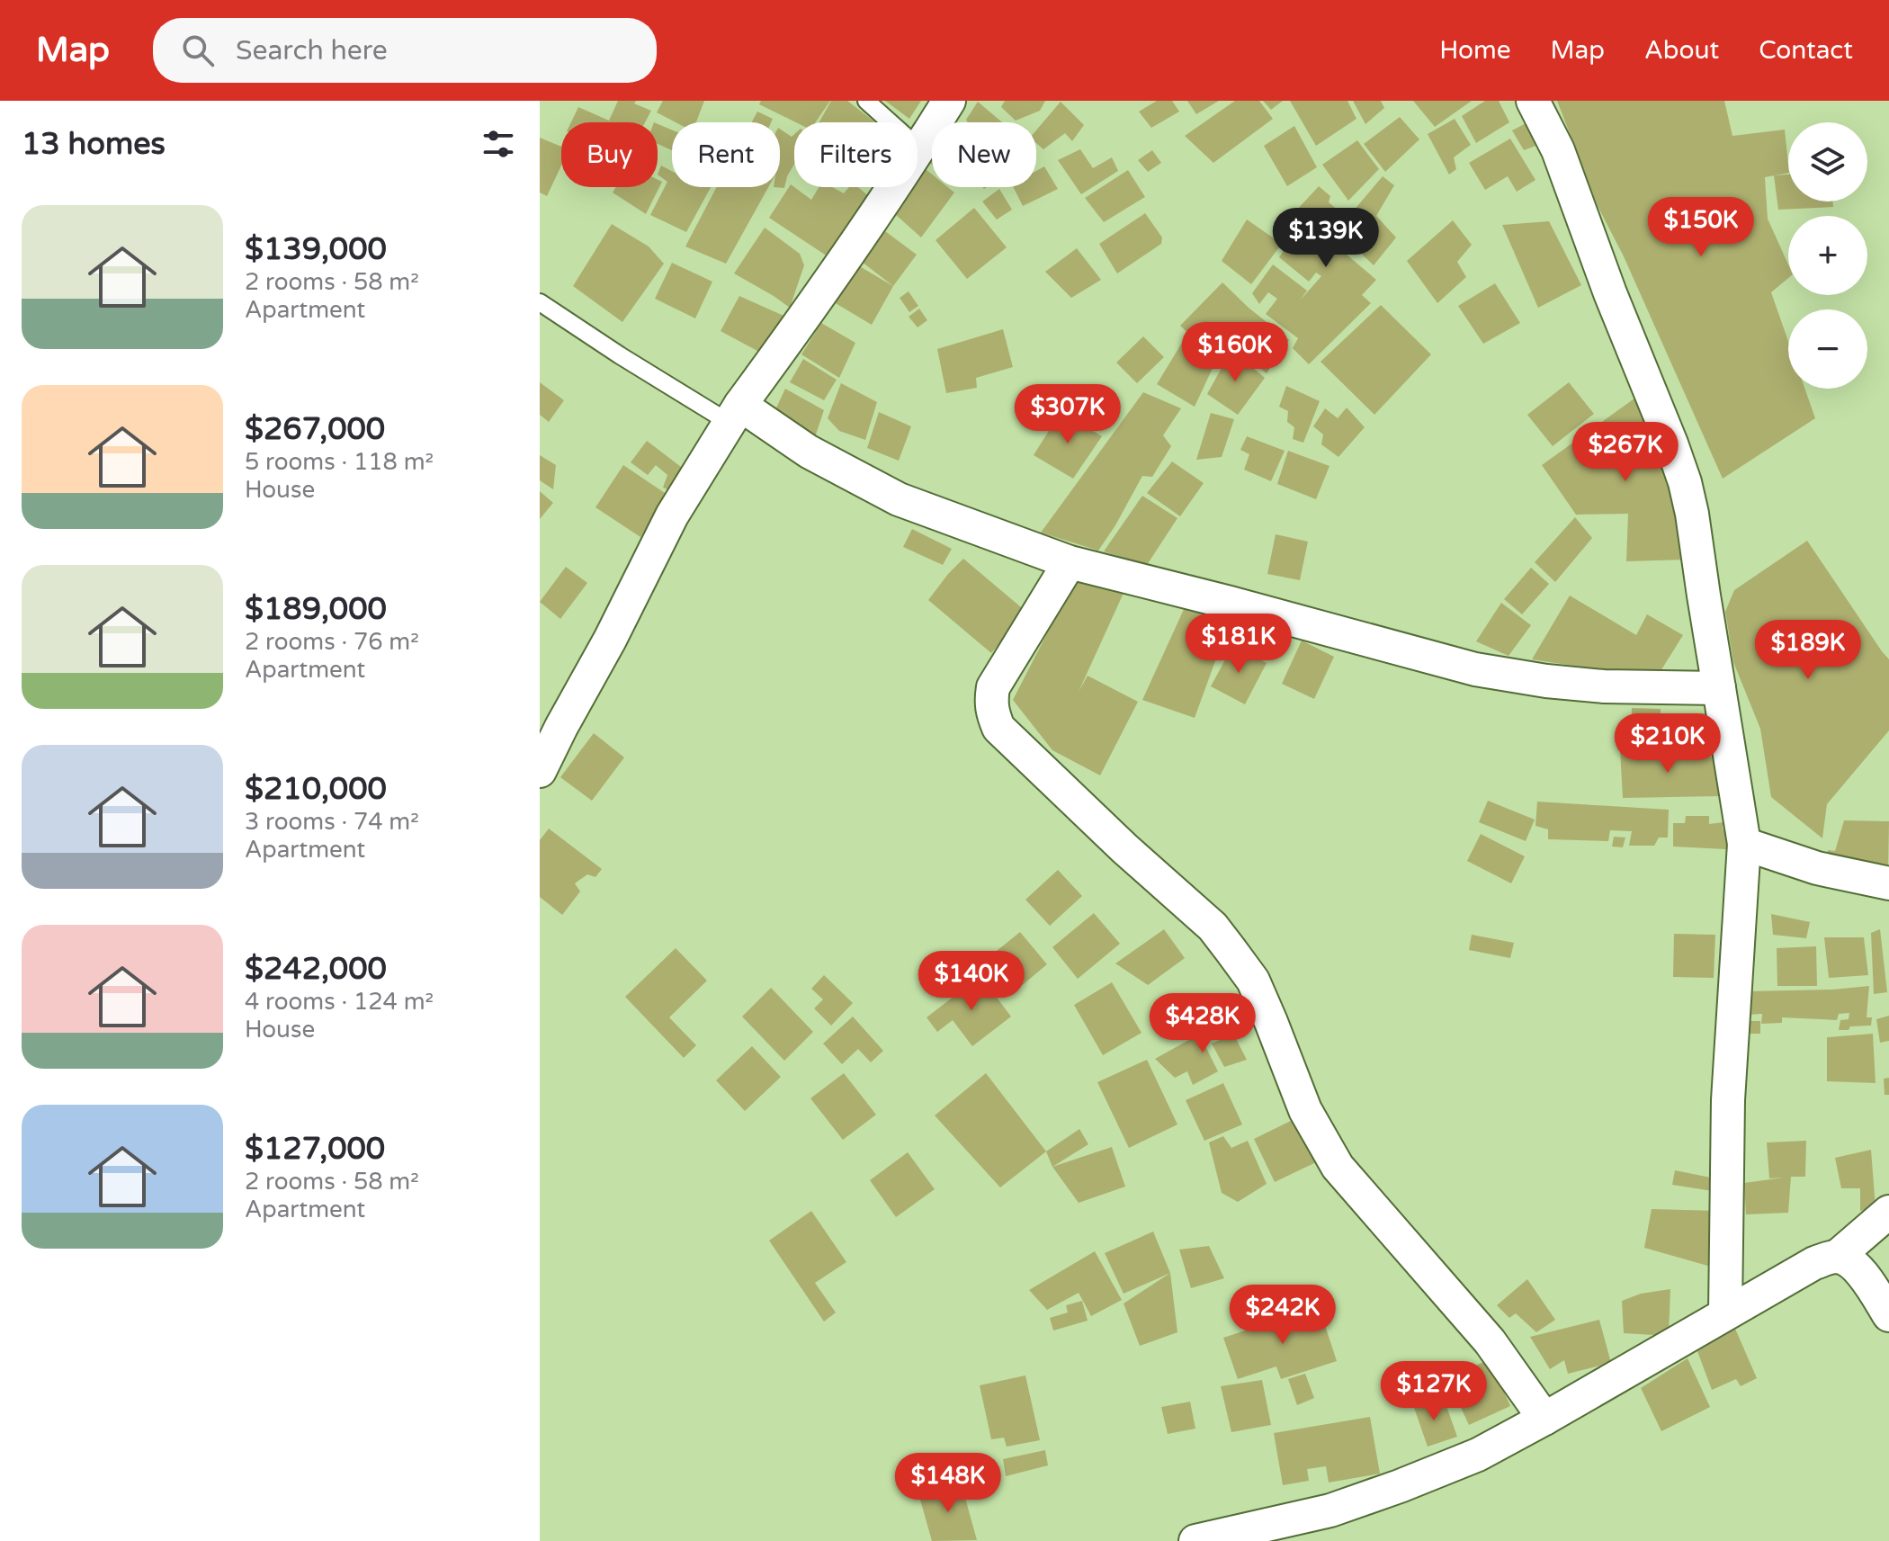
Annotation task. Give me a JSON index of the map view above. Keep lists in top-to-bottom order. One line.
{"page":{"header":"Map","search":"Search here","nav":["Home","Map","About","Contact"],"heading":"13 homes","map_buttons":["+","−"],"chip":["Buy","Rent","Filters","New"],"list":[{"name":"$139,000","note":"2 rooms · 58 m² · Apartment"},{"name":"$267,000","note":"5 rooms · 118 m² · House"},{"name":"$189,000","note":"2 rooms · 76 m² · Apartment"},{"name":"$210,000","note":"3 rooms · 74 m² · Apartment"},{"name":"$242,000","note":"4 rooms · 124 m² · House"},{"name":"$127,000","note":"2 rooms · 58 m² · Apartment"}],"price":["$150K","$139K","$160K","$307K","$267K","$181K","$189K","$210K","$140K","$428K","$242K","$127K","$148K"]}}
